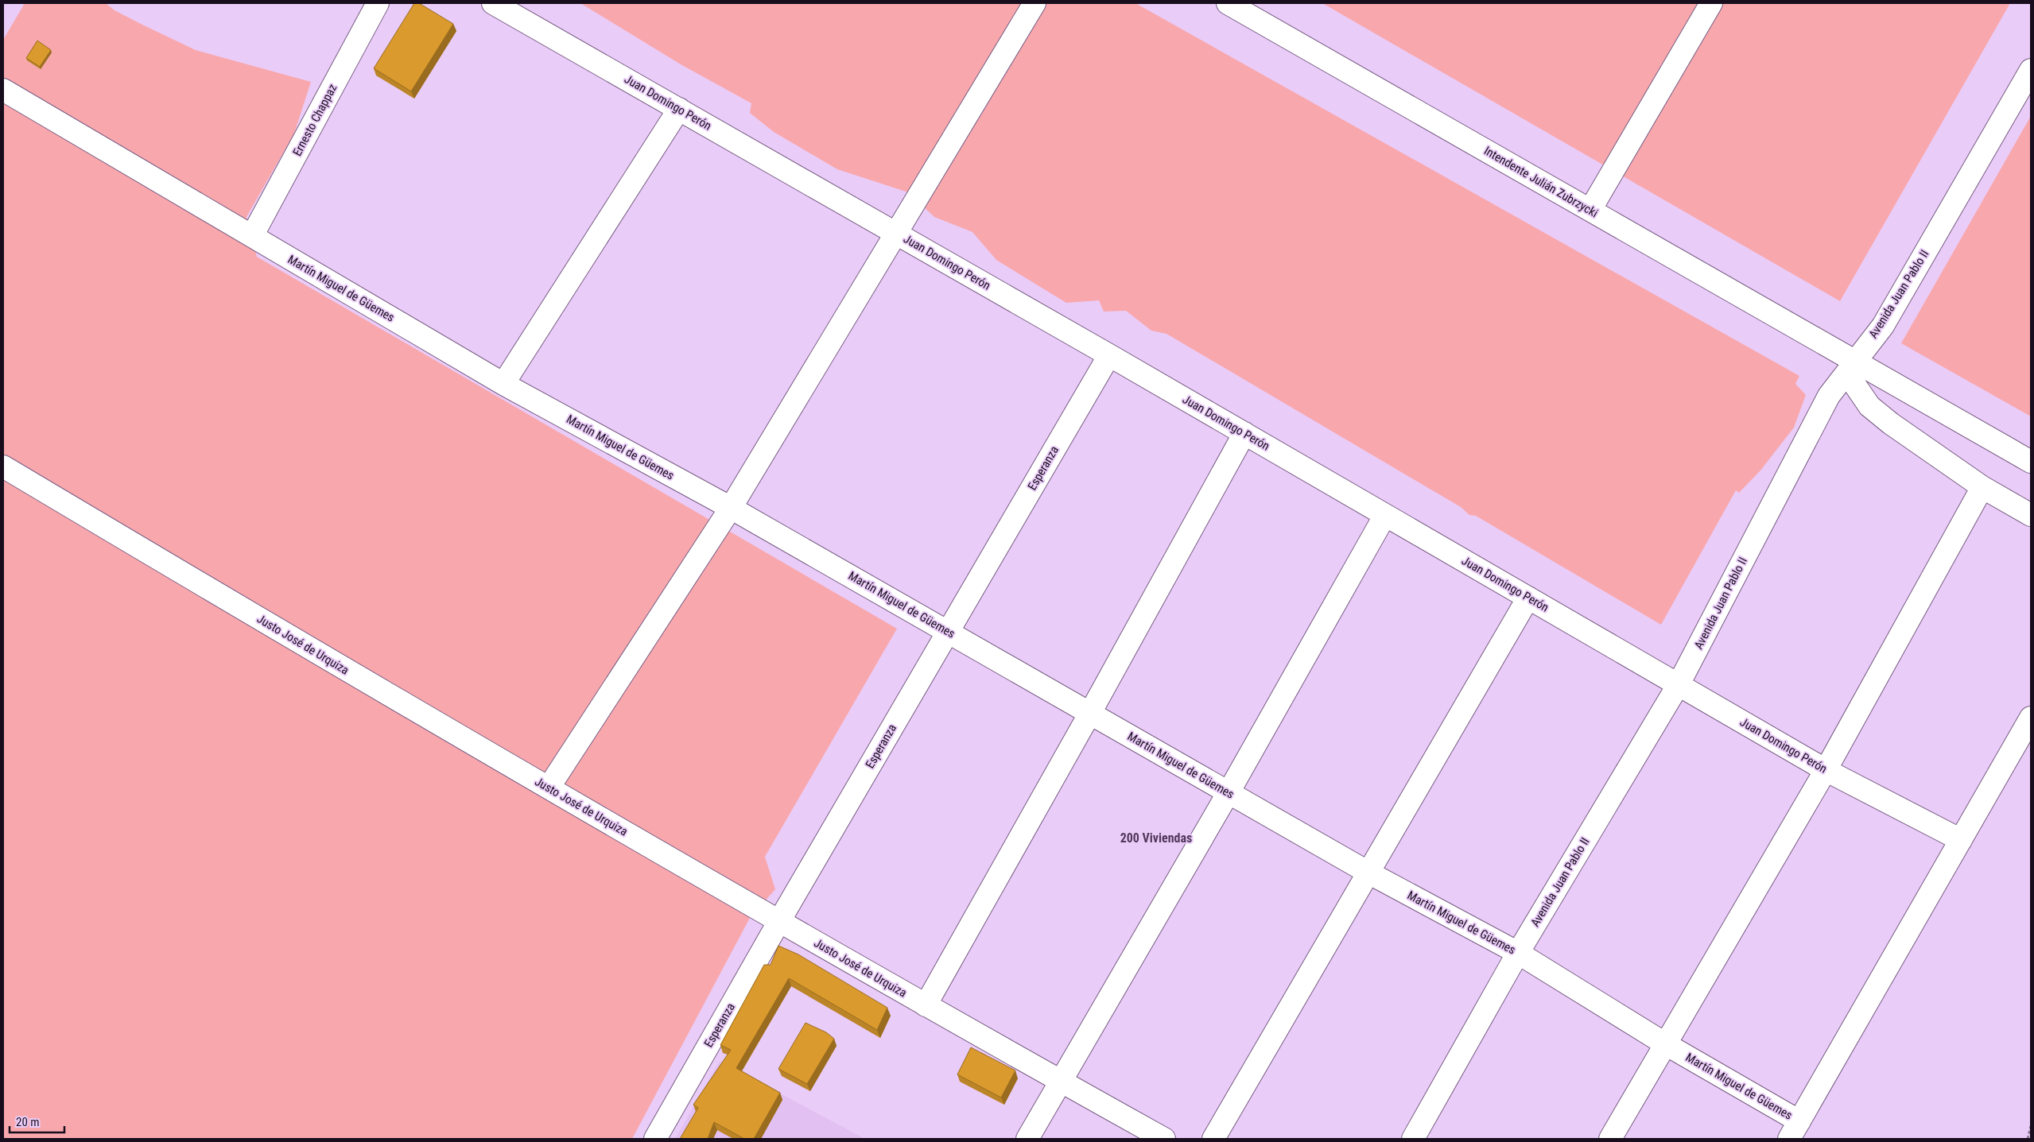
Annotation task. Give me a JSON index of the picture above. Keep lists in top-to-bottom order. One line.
{"streets":{"street":["Juan Domingo Perón","Ernesto Chappaz","Intendente Julián Zubrzycki","Martín Miguel de Güemes","Avenida Juan Pablo II","Esperanza","Justo José de Urquiza"]},"crossings":[["Juan Domingo Perón","Avenida Juan Pablo II"],["Juan Domingo Perón","Esperanza"],["Ernesto Chappaz","Martín Miguel de Güemes"],["Intendente Julián Zubrzycki","Avenida Juan Pablo II"],["Martín Miguel de Güemes","Avenida Juan Pablo II"],["Martín Miguel de Güemes","Esperanza"],["Esperanza","Justo José de Urquiza"]],"districts":["200 Viviendas"],"scale_bar":"20 m"}
